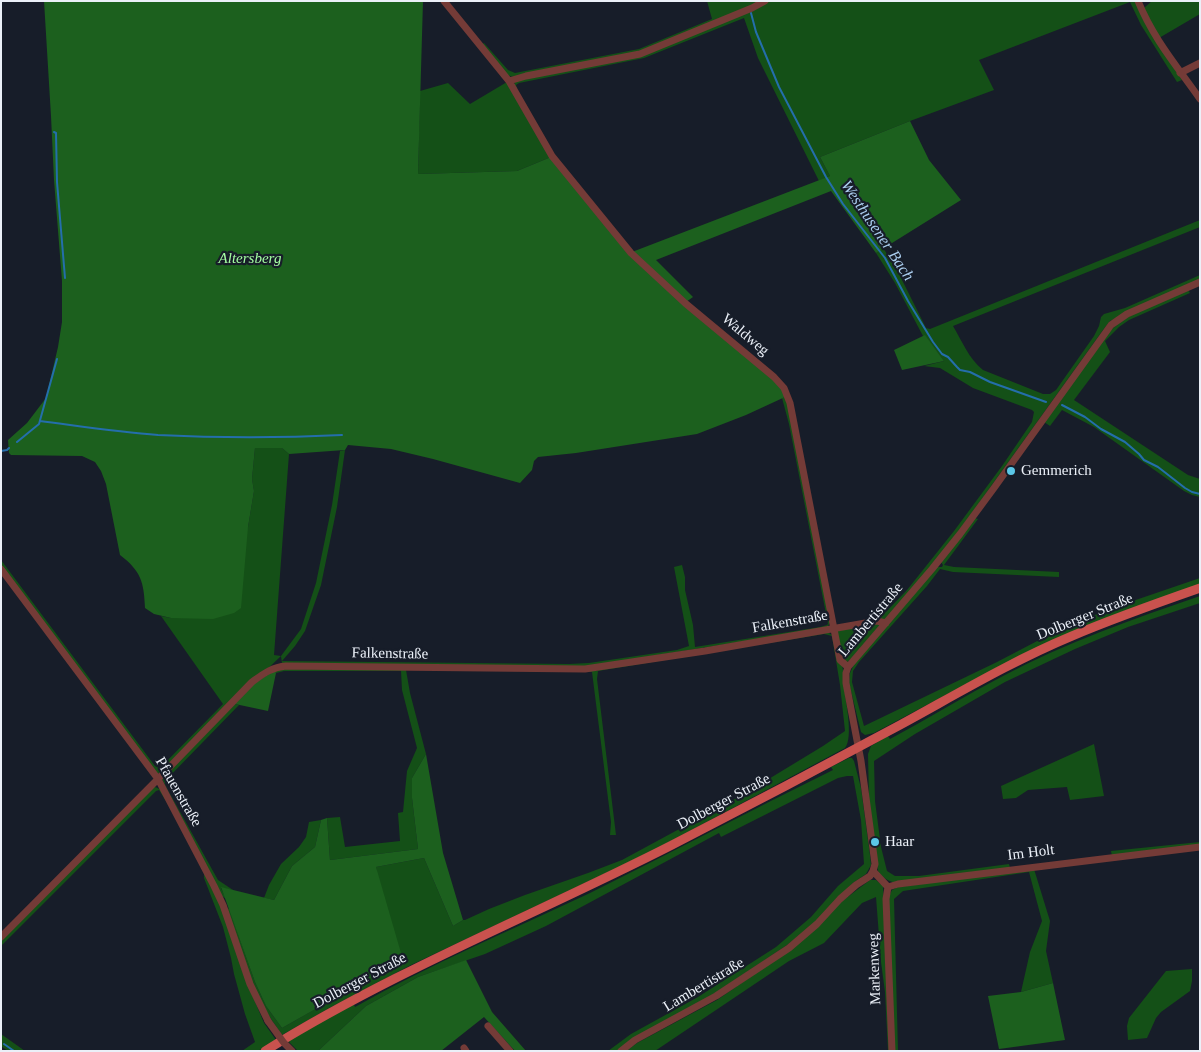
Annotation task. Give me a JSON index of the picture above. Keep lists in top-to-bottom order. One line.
{"streets":{"main road":["Dolberger Straße"],"street":["Waldweg","Lambertistraße","Falkenstraße","Pfauenstraße","Im Holt","Markenweg"]},"crossings":[["Waldweg","Lambertistraße"],["Waldweg","Falkenstraße"],["Dolberger Straße","Lambertistraße"],["Lambertistraße","Falkenstraße"],["Falkenstraße","Pfauenstraße"],["Im Holt","Markenweg"]],"water":["Westhusener Bach"],"parks":["Altersberg"],"places":["Gemmerich","Haar"]}
